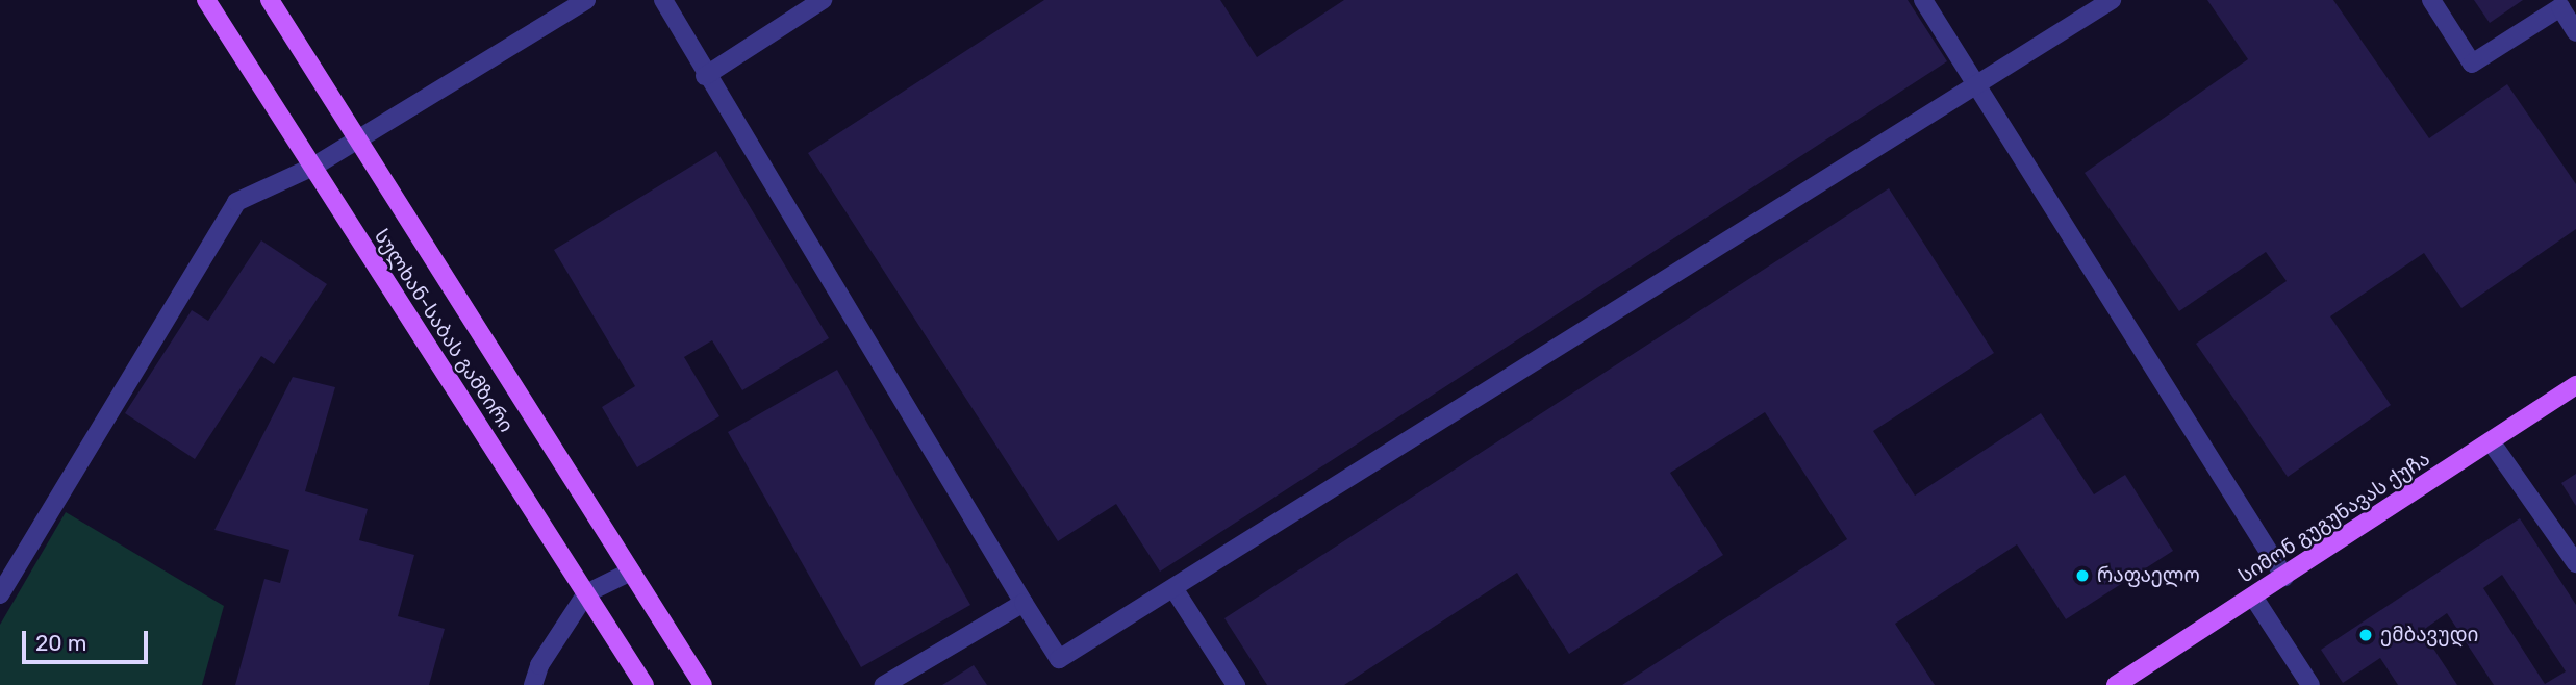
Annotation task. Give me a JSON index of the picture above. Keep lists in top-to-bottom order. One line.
{"streets":{"main road":["სულხან-საბას გამზირი","სიმონ გუგუნავას ქუჩა"]},"places":["რაფაელო","ემბავუდი"],"scale_bar":"20 m"}
